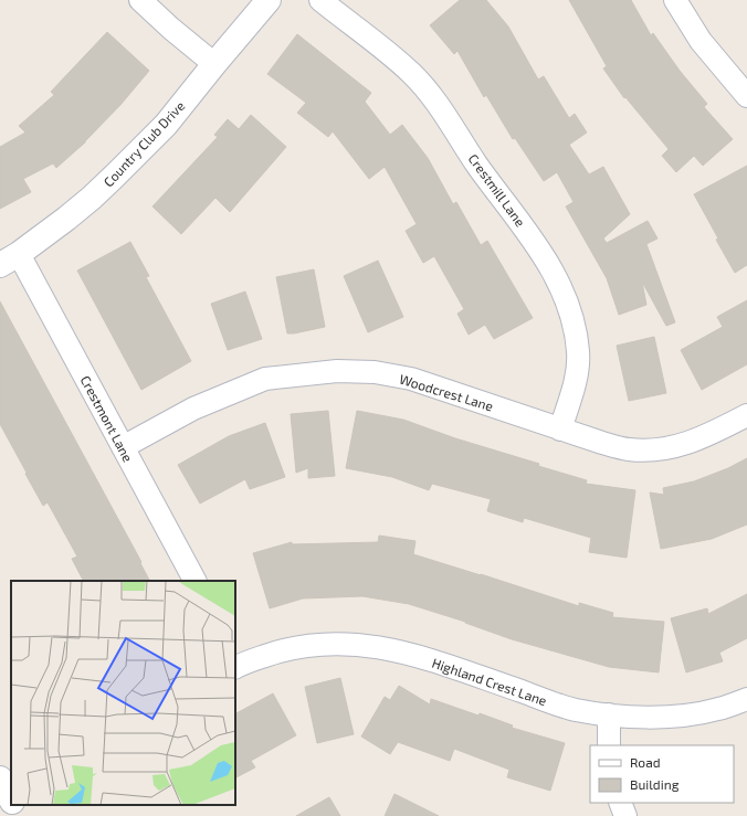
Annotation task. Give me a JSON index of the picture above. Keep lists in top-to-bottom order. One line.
{"streets":{"street":["Country Club Drive","Crestmill Lane","Woodcrest Lane","Crestmont Lane","Highland Crest Lane"]},"crossings":[["Country Club Drive","Crestmont Lane"],["Crestmill Lane","Woodcrest Lane"],["Woodcrest Lane","Crestmont Lane"]],"legend":["Road","Building"]}
